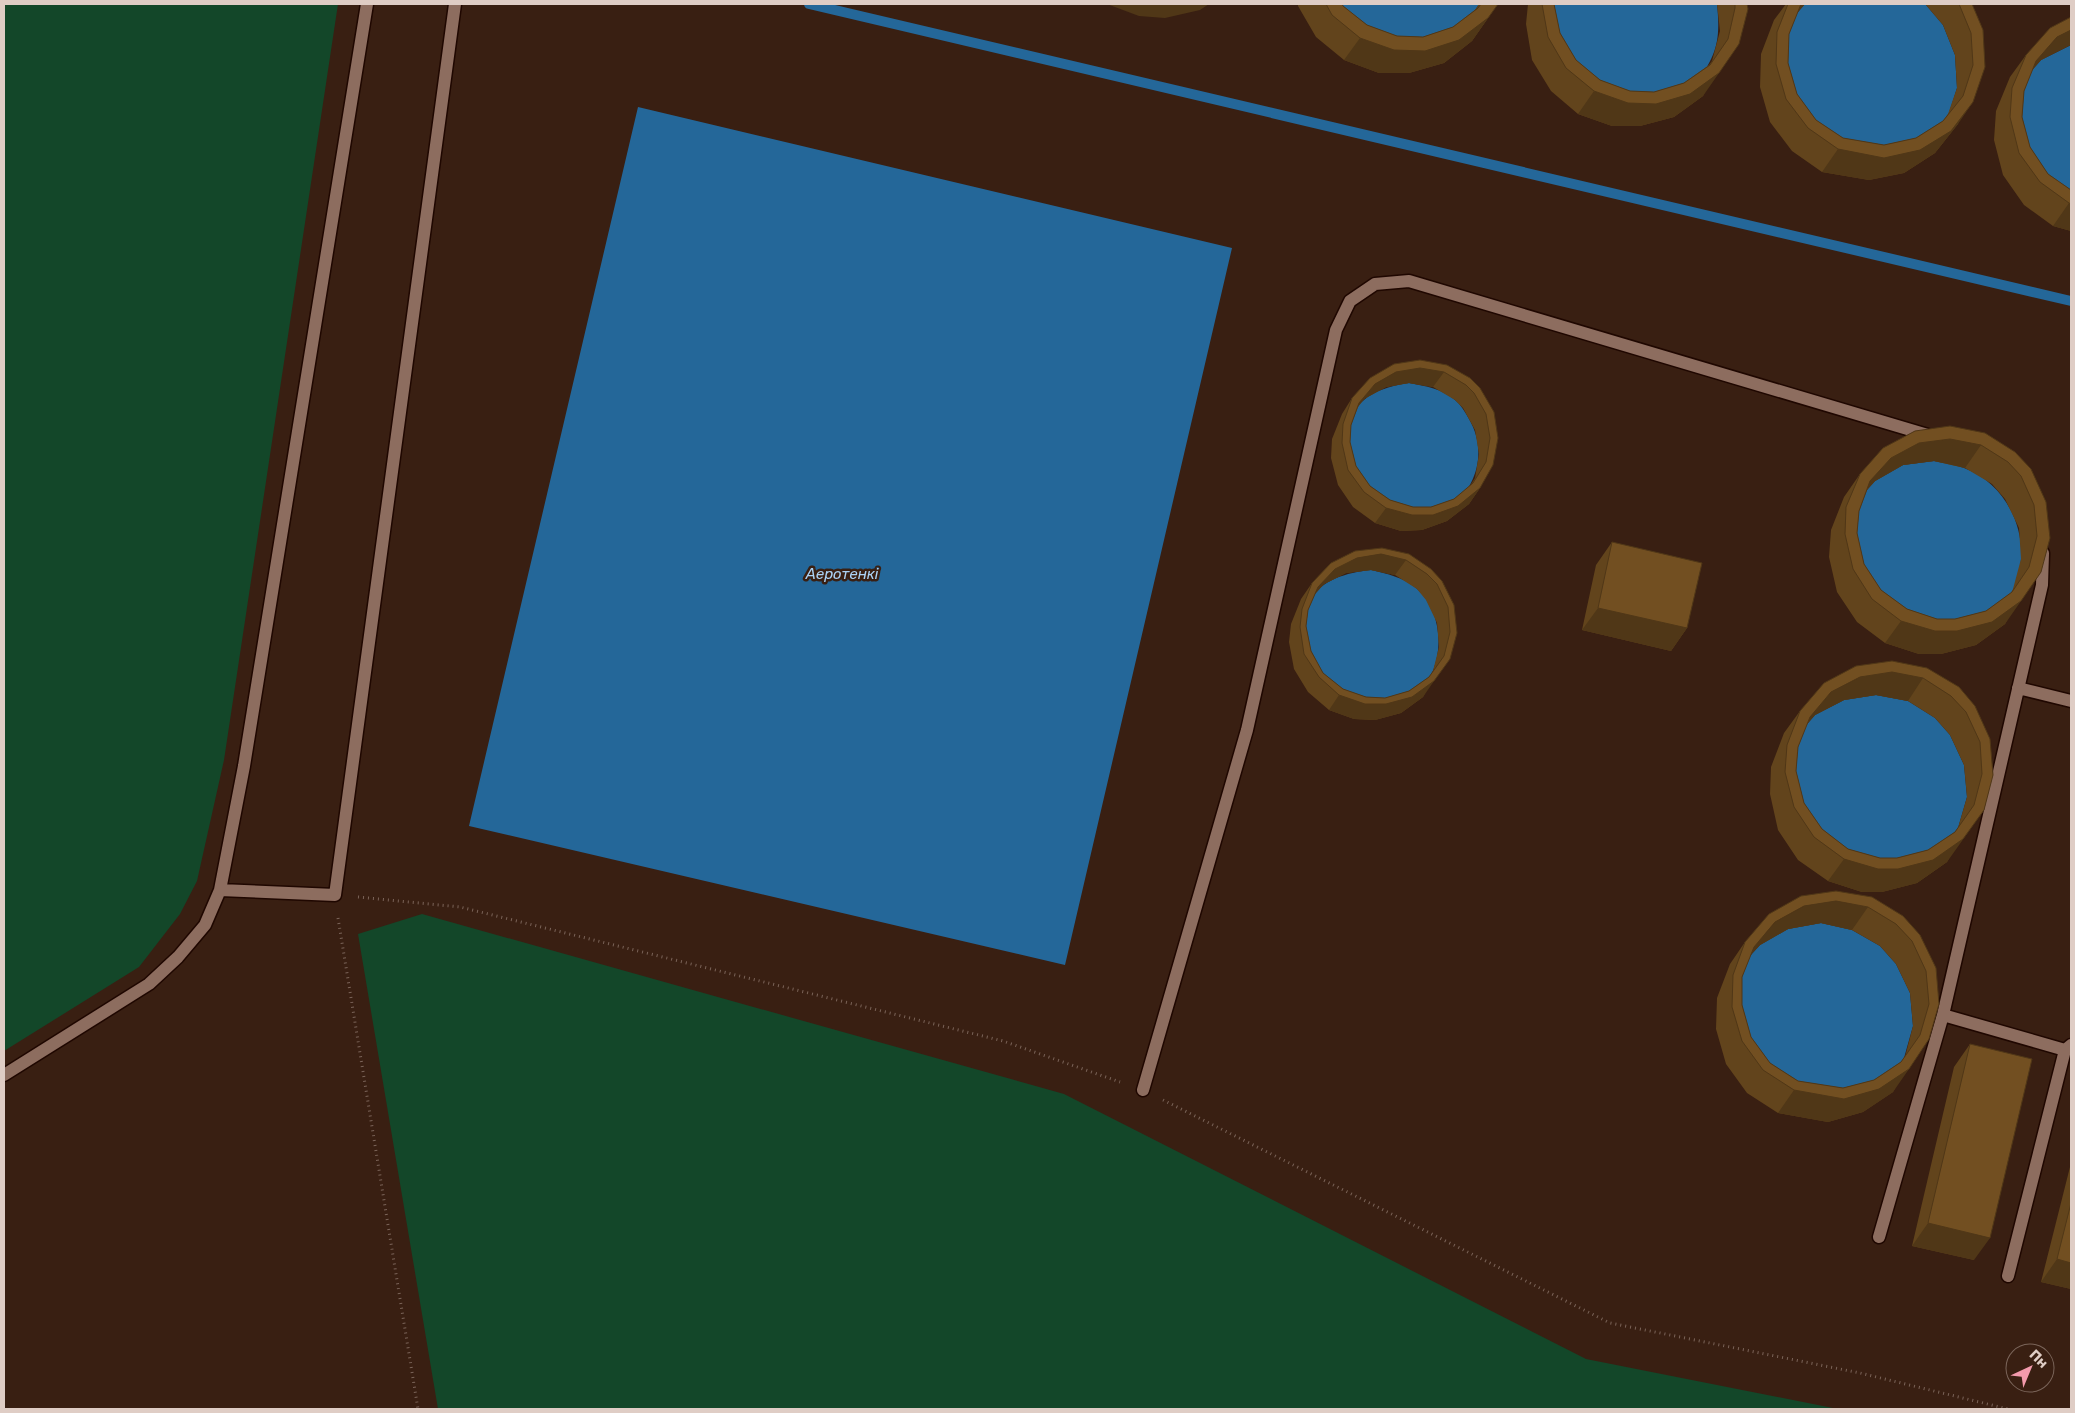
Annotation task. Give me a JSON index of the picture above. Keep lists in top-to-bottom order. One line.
{"water":["Аеротенкі"],"north":"top right"}
